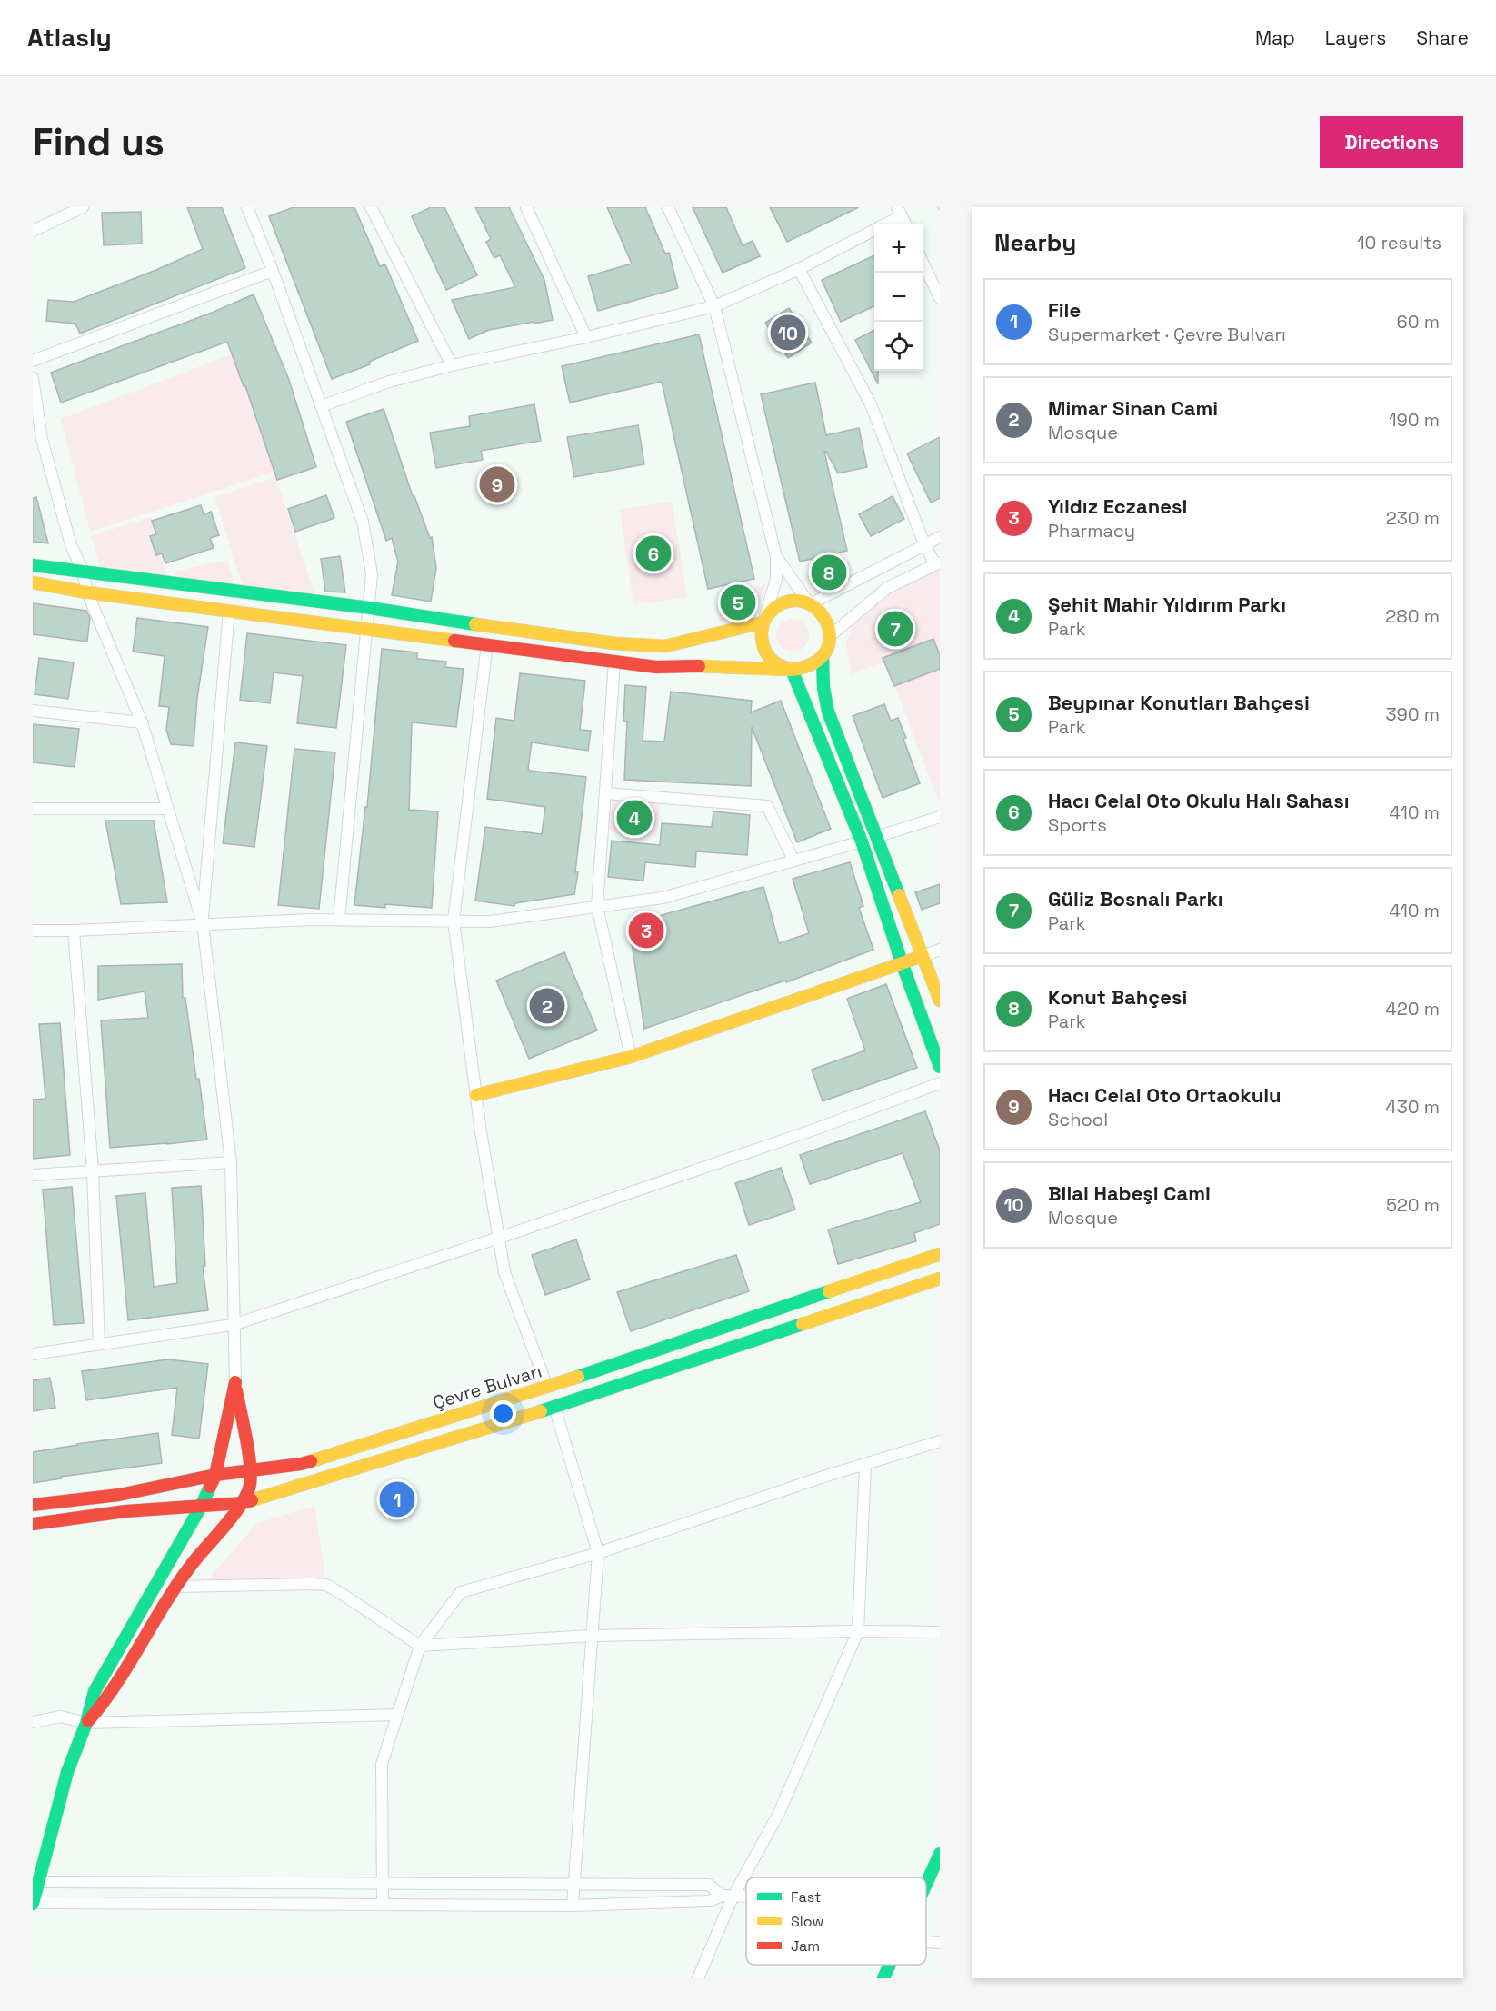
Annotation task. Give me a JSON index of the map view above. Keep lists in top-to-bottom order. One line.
{"streets":{"main road":["Çevre Bulvarı"]},"legend":["Fast","Slow","Jam"],"page":{"header":"Atlasly","nav":["Map","Layers","Share"],"buttons":"Directions","title":"Find us","heading":["Nearby","10 results"],"map_buttons":["+","−"],"list":[{"mark":"1","name":"File","note":"Supermarket · Çevre Bulvarı","value":"60 m"},{"mark":"2","name":"Mimar Sinan Cami","note":"Mosque","value":"190 m"},{"mark":"3","name":"Yıldız Eczanesi","note":"Pharmacy","value":"230 m"},{"mark":"4","name":"Şehit Mahir Yıldırım Parkı","note":"Park","value":"280 m"},{"mark":"5","name":"Beypınar Konutları Bahçesi","note":"Park","value":"390 m"},{"mark":"6","name":"Hacı Celal Oto Okulu Halı Sahası","note":"Sports","value":"410 m"},{"mark":"7","name":"Güliz Bosnalı Parkı","note":"Park","value":"410 m"},{"mark":"8","name":"Konut Bahçesi","note":"Park","value":"420 m"},{"mark":"9","name":"Hacı Celal Oto Ortaokulu","note":"School","value":"430 m"},{"mark":"10","name":"Bilal Habeşi Cami","note":"Mosque","value":"520 m"}],"pins":["10","9","6","8","5","7","4","3","2","1"]}}
